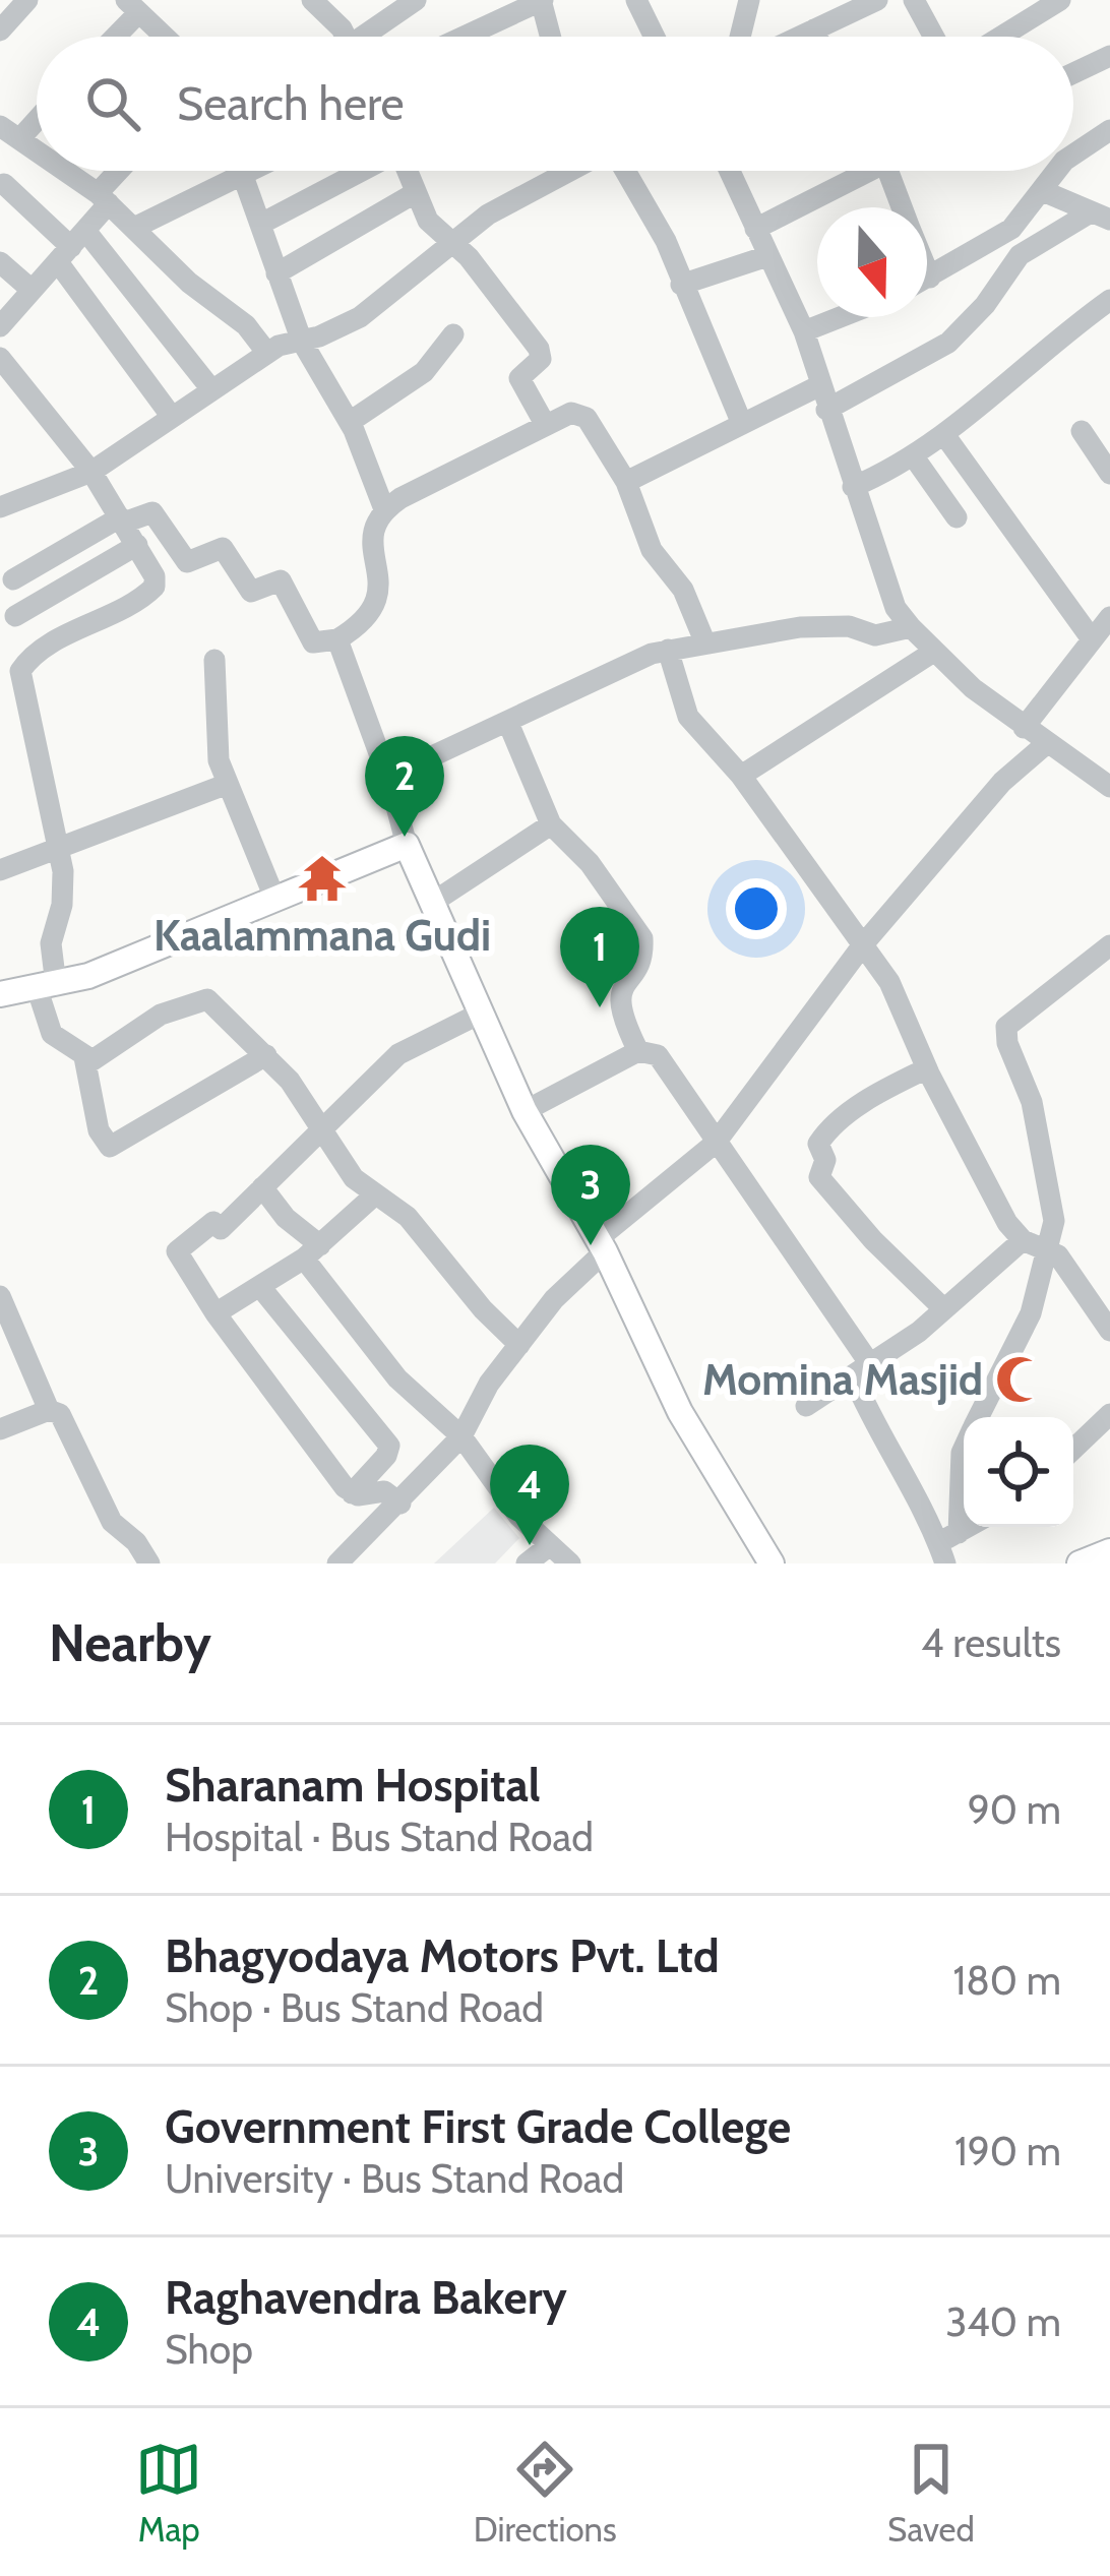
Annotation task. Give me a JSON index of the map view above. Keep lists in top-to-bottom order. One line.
{"places":{"temple":["Kaalammana Gudi"],"mosque":["Momina Masjid"]},"north":"bottom","page":{"search":"Search here","pins":["2","1","3","4"],"heading":["Nearby","4 results"],"list":[{"mark":"1","name":"Sharanam Hospital","note":"Hospital · Bus Stand Road","value":"90 m"},{"mark":"2","name":"Bhagyodaya Motors Pvt. Ltd","note":"Shop · Bus Stand Road","value":"180 m"},{"mark":"3","name":"Government First Grade College","note":"University · Bus Stand Road","value":"190 m"},{"mark":"4","name":"Raghavendra Bakery","note":"Shop","value":"340 m"}],"nav":["Map","Directions","Saved"]}}
